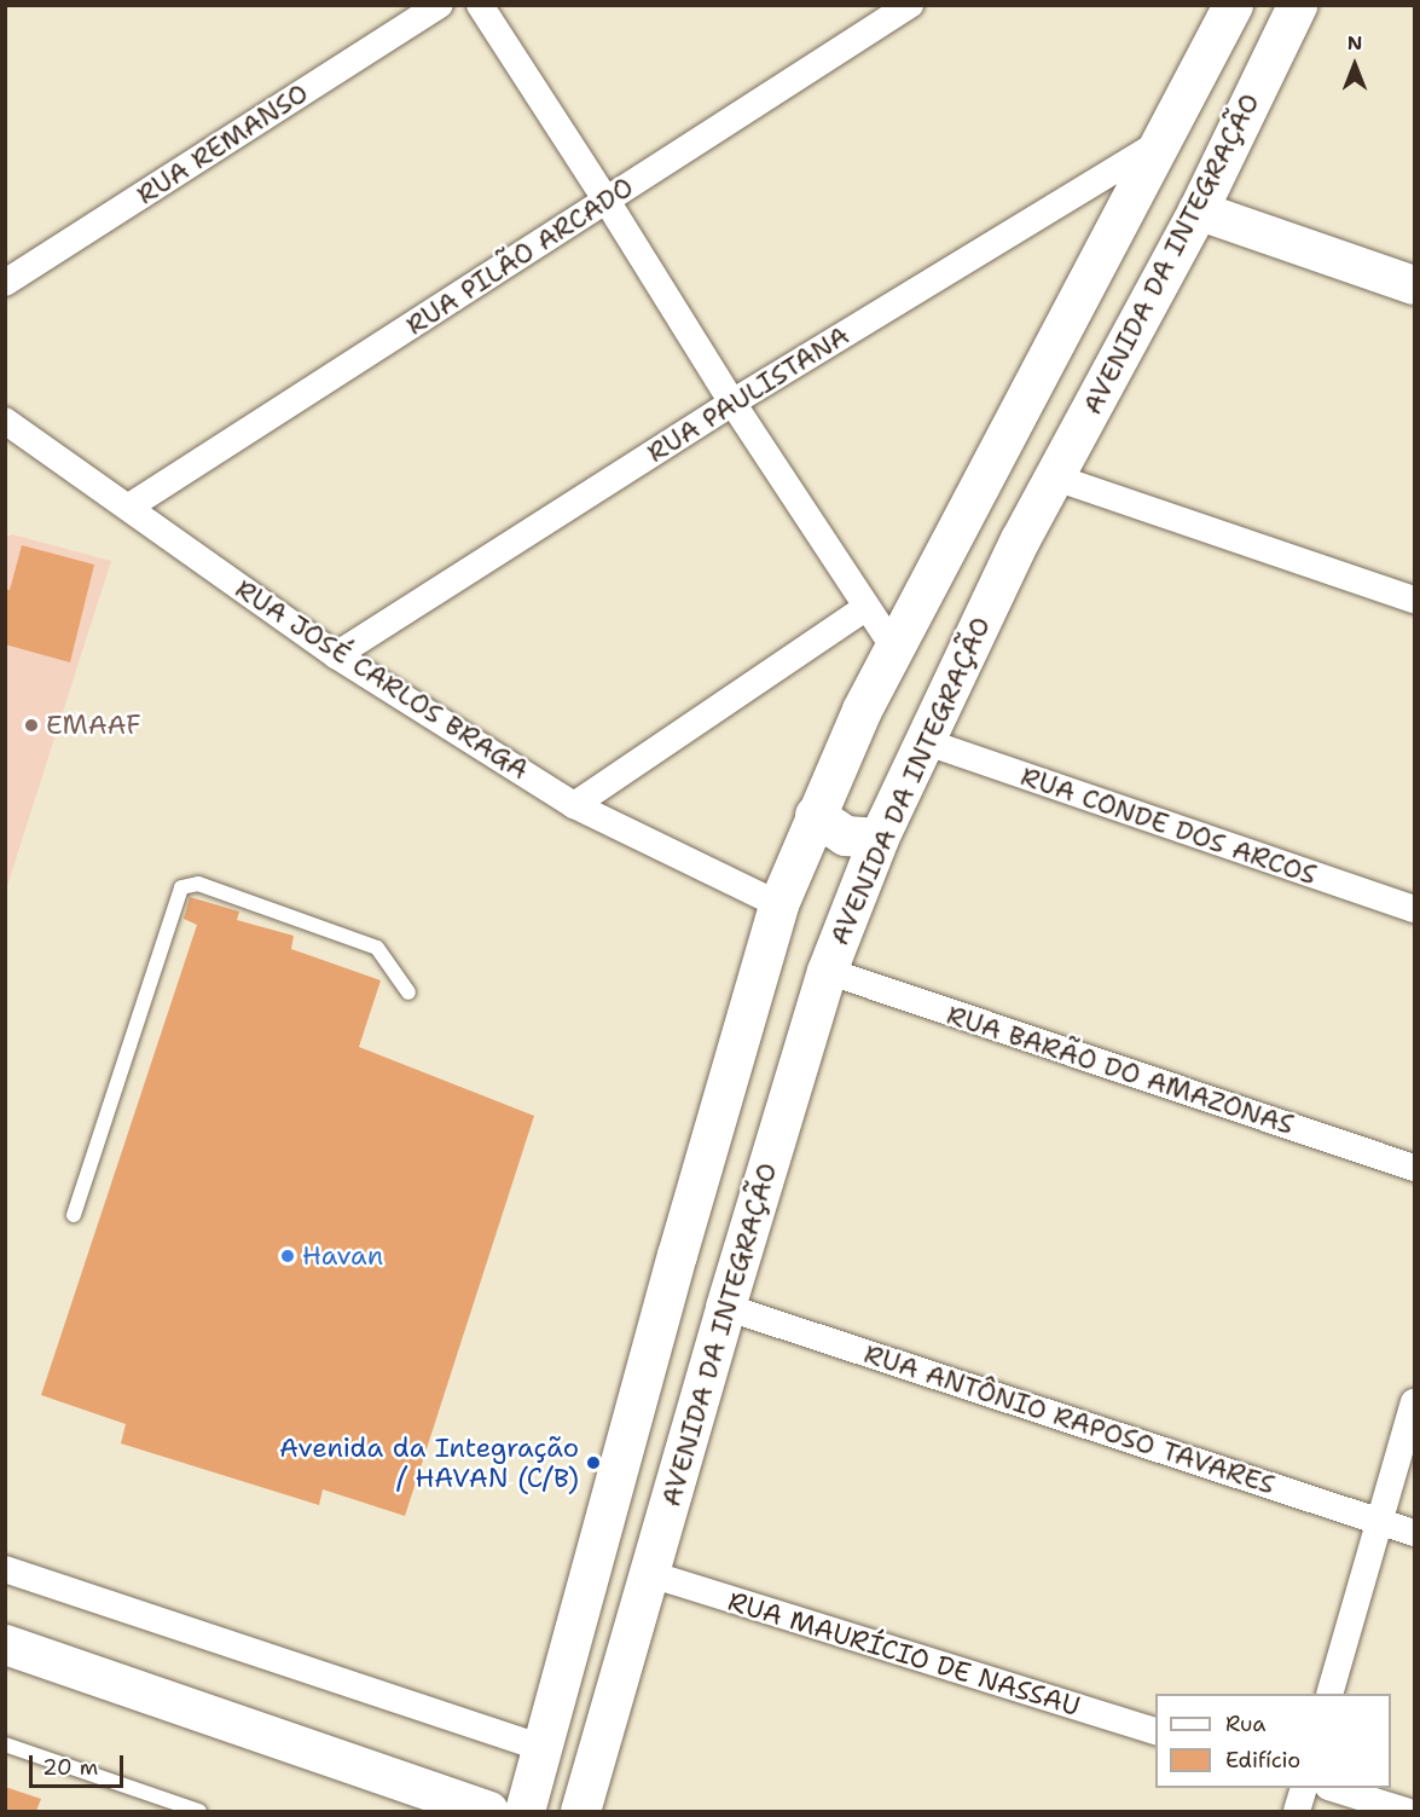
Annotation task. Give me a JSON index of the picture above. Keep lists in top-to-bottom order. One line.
{"streets":{"main road":["AVENIDA DA INTEGRAÇÃO"],"street":["RUA REMANSO","RUA PILÃO ARCADO","RUA PAULISTANA","RUA JOSÉ CARLOS BRAGA","RUA CONDE DOS ARCOS","RUA BARÃO DO AMAZONAS","RUA ANTÔNIO RAPOSO TAVARES","RUA MAURÍCIO DE NASSAU"]},"crossings":[["AVENIDA DA INTEGRAÇÃO","RUA CONDE DOS ARCOS"],["AVENIDA DA INTEGRAÇÃO","RUA BARÃO DO AMAZONAS"],["AVENIDA DA INTEGRAÇÃO","RUA ANTÔNIO RAPOSO TAVARES"],["AVENIDA DA INTEGRAÇÃO","RUA MAURÍCIO DE NASSAU"],["RUA PILÃO ARCADO","RUA JOSÉ CARLOS BRAGA"],["RUA PAULISTANA","RUA JOSÉ CARLOS BRAGA"]],"places":["EMAAF","Havan","Avenida da Integração / HAVAN (C/B)"],"legend":["Rua","Edifício"],"scale_bar":"20 m","north":"top"}
